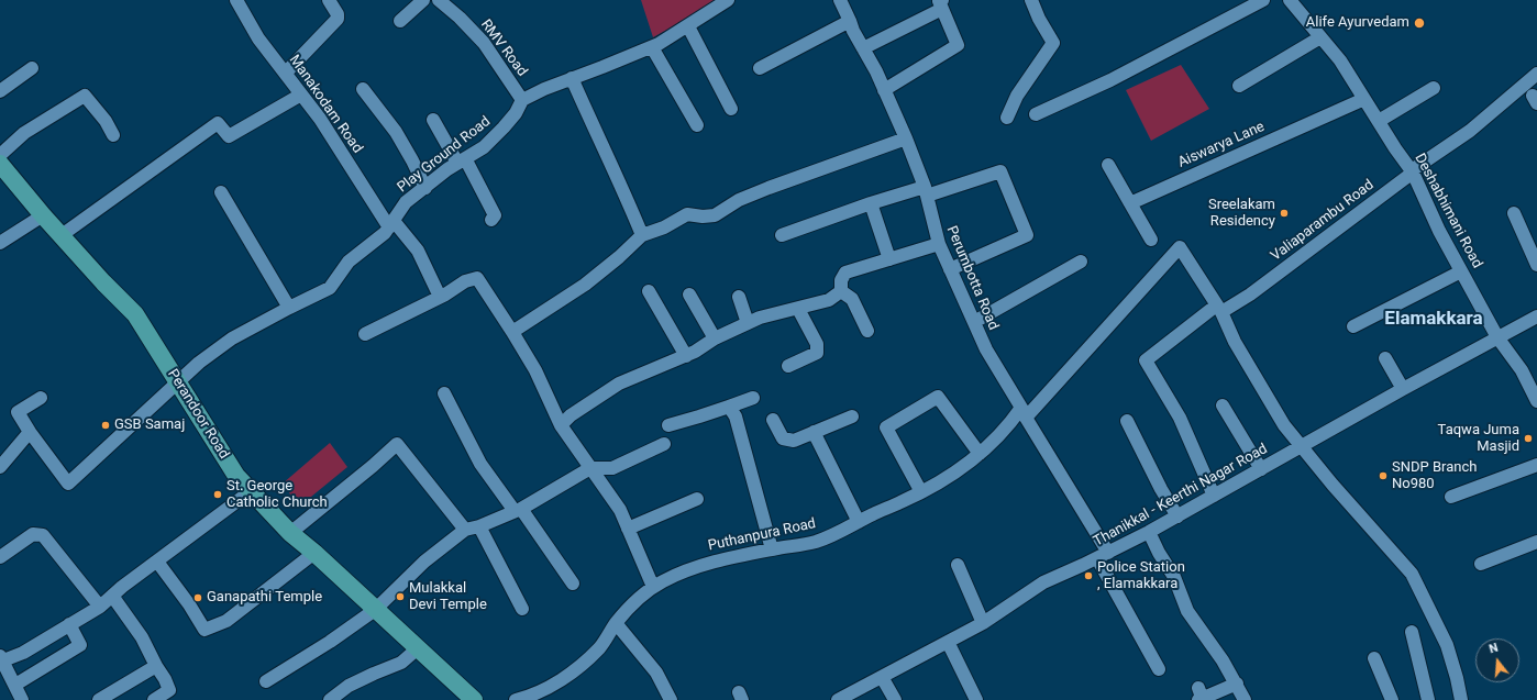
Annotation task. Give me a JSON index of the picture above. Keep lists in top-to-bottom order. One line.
{"streets":{"main road":["Perandoor Road"],"street":["RMV Road","Manakodam Road","Aiswarya Lane","Play Ground Road","Deshabhimani Road","Valiaparambu Road","Perumbotta Road","Thanikkal - Keerthi Nagar Road","Puthanpura Road"]},"crossings":[["RMV Road","Play Ground Road"],["Manakodam Road","Play Ground Road"],["Aiswarya Lane","Deshabhimani Road"],["Play Ground Road","Perandoor Road"],["Deshabhimani Road","Valiaparambu Road"],["Deshabhimani Road","Thanikkal - Keerthi Nagar Road"],["Valiaparambu Road","Thanikkal - Keerthi Nagar Road"],["Valiaparambu Road","Puthanpura Road"],["Perumbotta Road","Thanikkal - Keerthi Nagar Road"],["Perumbotta Road","Puthanpura Road"]],"districts":["Elamakkara"],"places":["Alife Ayurvedam","Sreelakam Residency","GSB Samaj","Taqwa Juma Masjid","SNDP Branch No980","St. George Catholic Church","Police Station , Elamakkara","Mulakkal Devi Temple","Ganapathi Temple"],"north":"top"}
